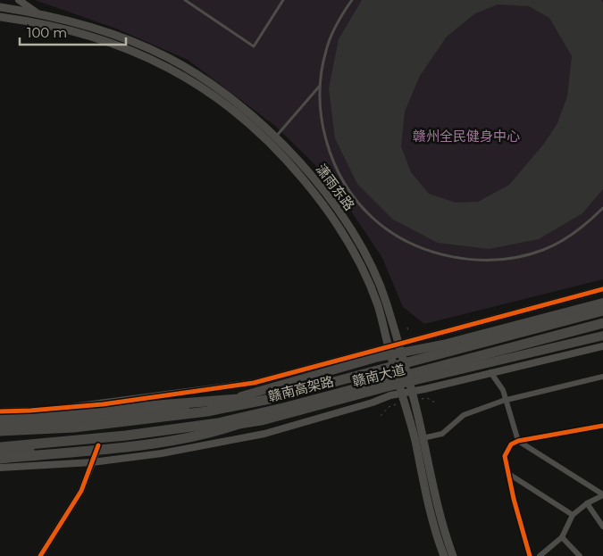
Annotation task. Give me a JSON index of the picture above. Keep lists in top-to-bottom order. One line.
{"streets":{"highway":["赣南高架路"],"main road":["潇雨东路","赣南大道"]},"crossings":[["潇雨东路","赣南大道"]],"parks":["赣州全民健身中心"],"scale_bar":"100 m"}
